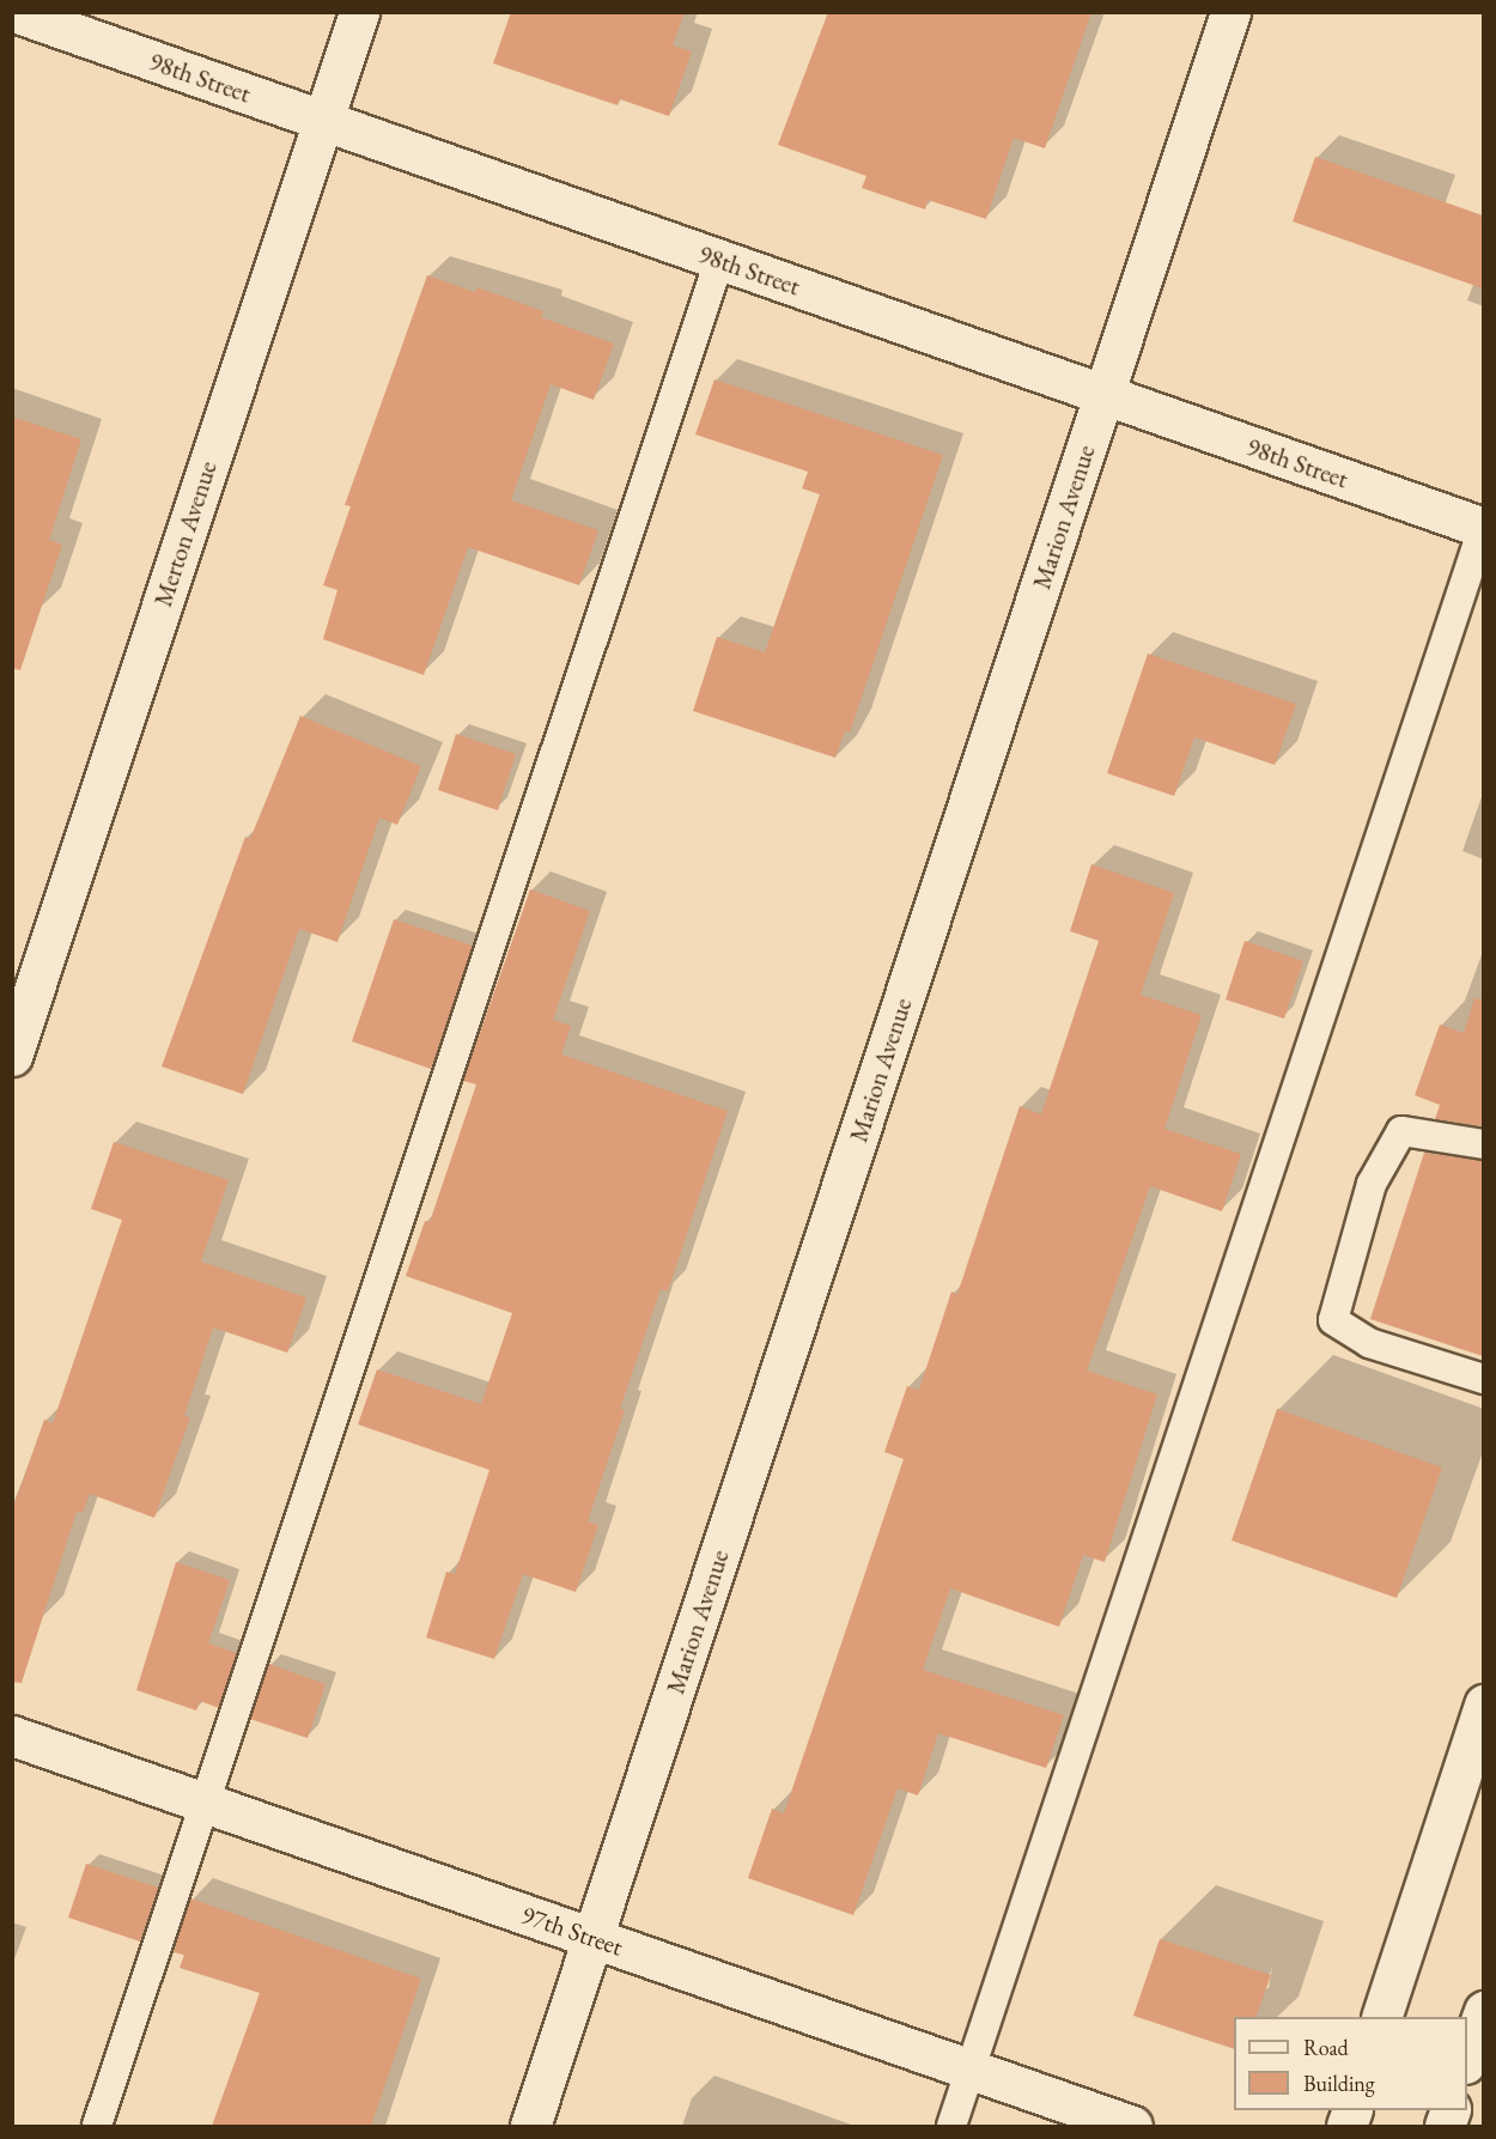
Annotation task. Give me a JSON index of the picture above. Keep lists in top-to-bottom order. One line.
{"streets":{"street":["98th Street","Marion Avenue","Merton Avenue","97th Street"]},"crossings":[["98th Street","Marion Avenue"],["98th Street","Merton Avenue"],["Marion Avenue","97th Street"]],"legend":["Road","Building"]}
